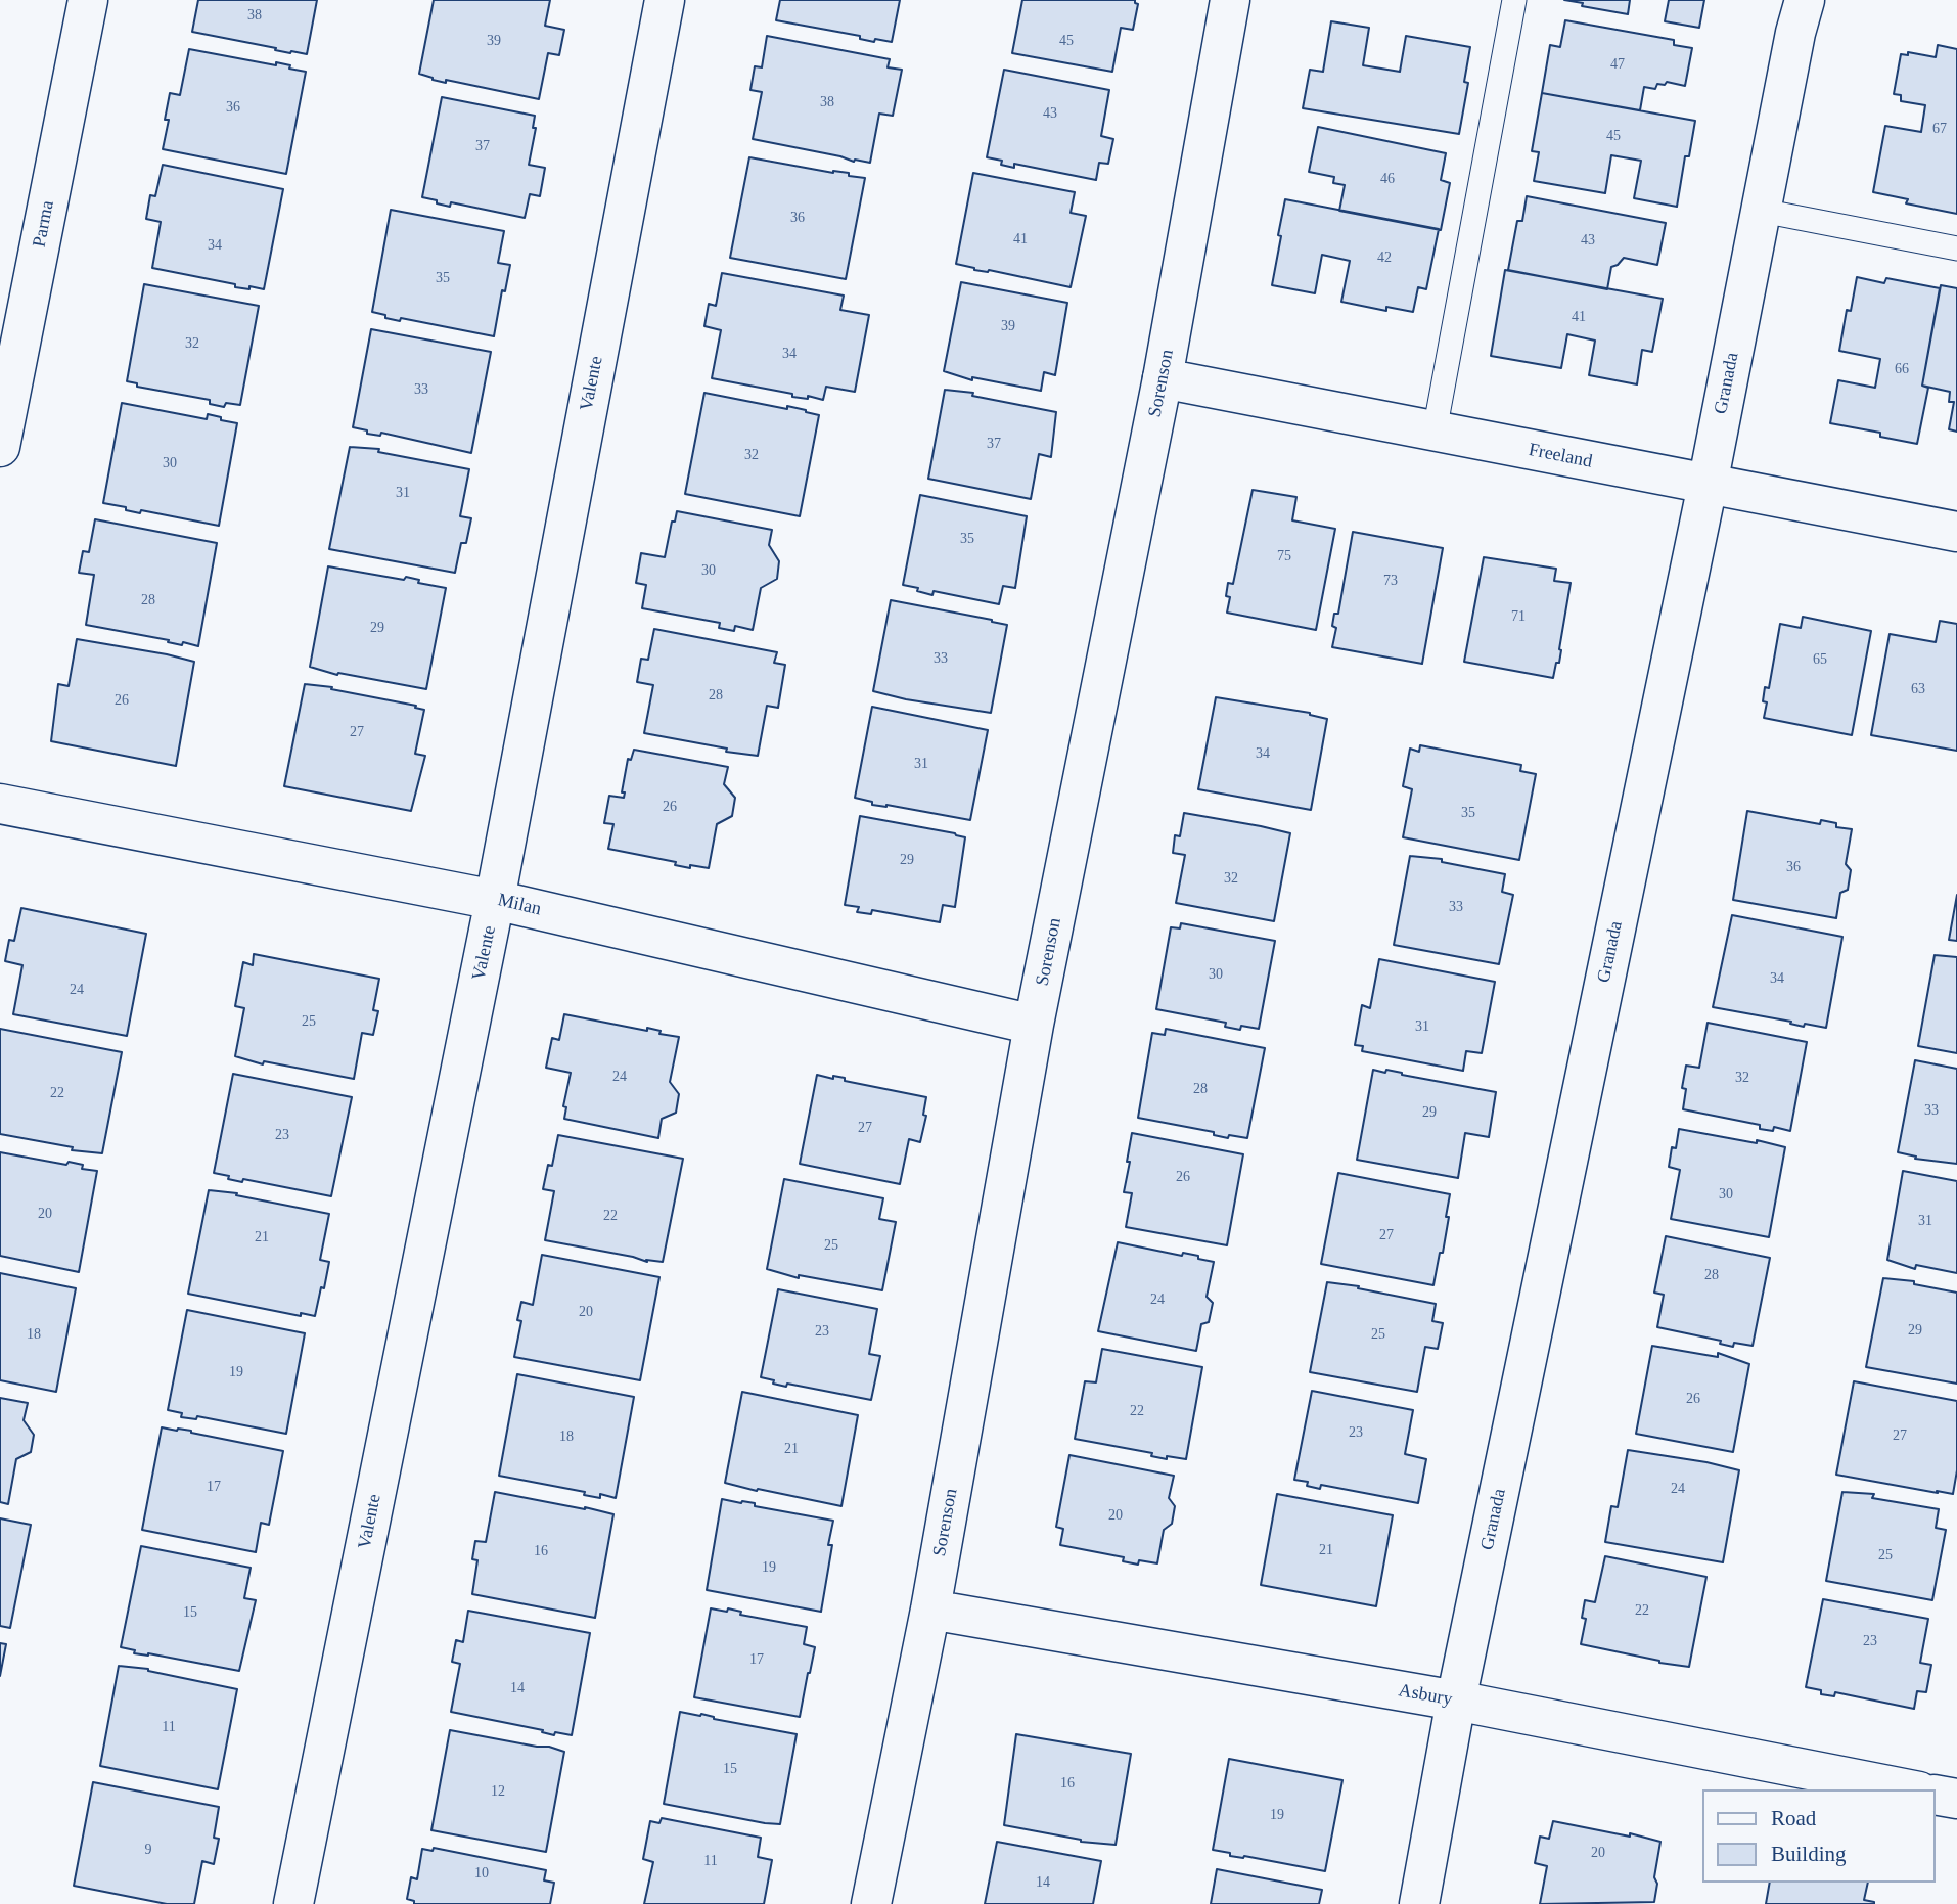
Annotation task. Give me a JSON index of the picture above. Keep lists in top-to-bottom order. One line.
{"streets":{"street":["Parma","Valente","Sorenson","Granada","Freeland","Milan","Asbury"]},"crossings":[["Valente","Milan"],["Sorenson","Freeland"],["Sorenson","Milan"],["Sorenson","Asbury"],["Granada","Freeland"],["Granada","Asbury"]],"house_numbers":["38","39","45","47","38","36","43","67","45","37","46","36","41","43","34","42","35","41","39","32","34","66","33","37","32","30","31","35","75","30","73","28","71","29","33","65","63","28","26","27","34","31","26","35","29","36","32","33","30","34","24","25","31","24","32","28","22","33","29","27","23","26","30","20","22","31","27","21","25","28","24","20","29","23","18","25","19","26","22","23","27","18","21","17","24","20","21","16","25","19","22","15","23","17","14","11","15","16","12","19","9","20","11","10","14"],"legend":["Road","Building"]}
